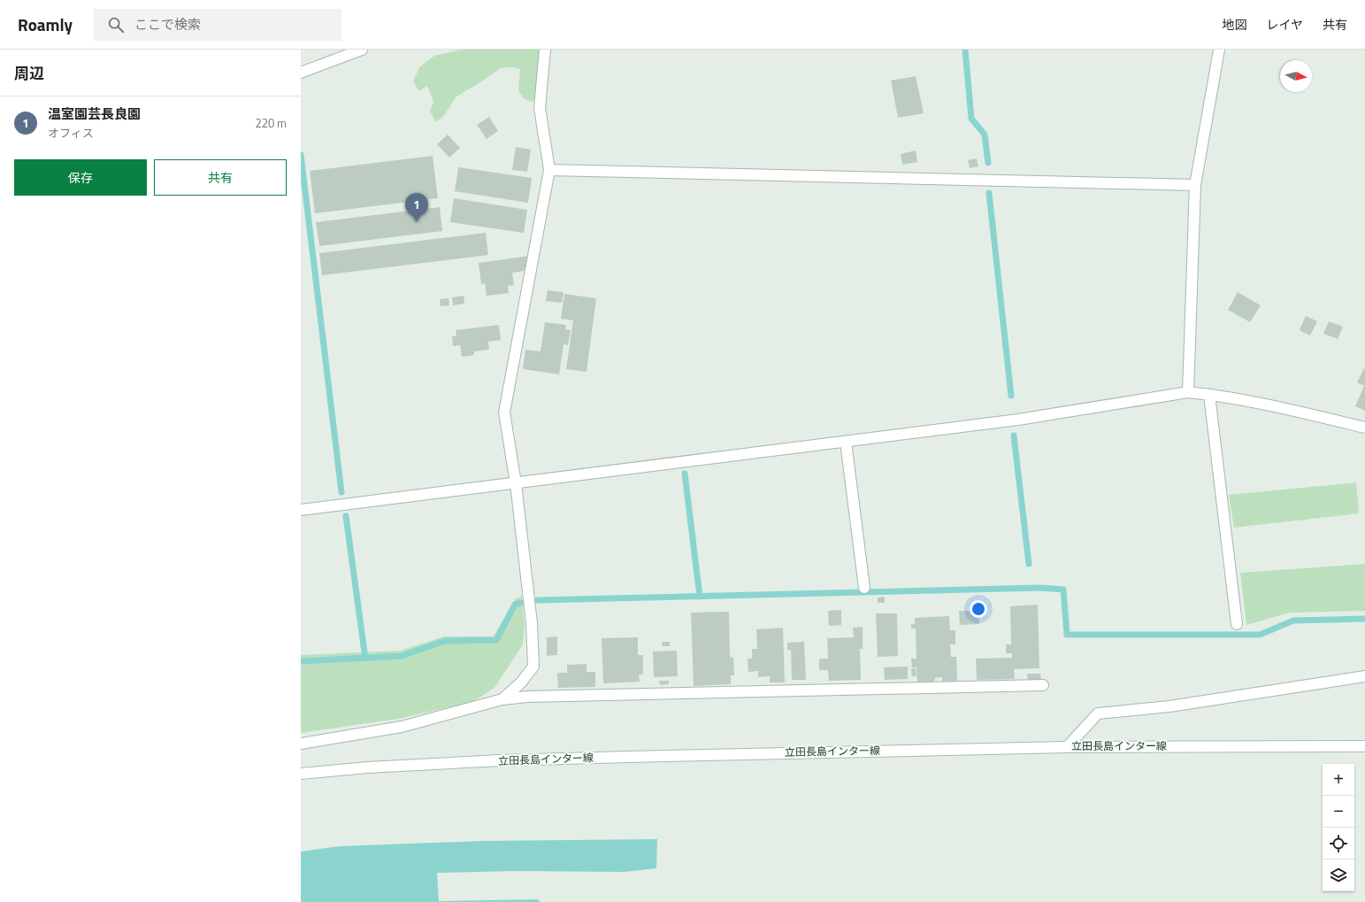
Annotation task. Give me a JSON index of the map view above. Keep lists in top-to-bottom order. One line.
{"streets":{"street":["立田長島インター線"]},"north":"right","page":{"header":"Roamly","search":"ここで検索","nav":["地図","レイヤ","共有"],"heading":"周辺","list":[{"mark":"1","name":"温室園芸長良園","note":"オフィス","value":"220 m"}],"buttons":["保存","共有"],"pins":"1","map_buttons":["+","−"]}}
